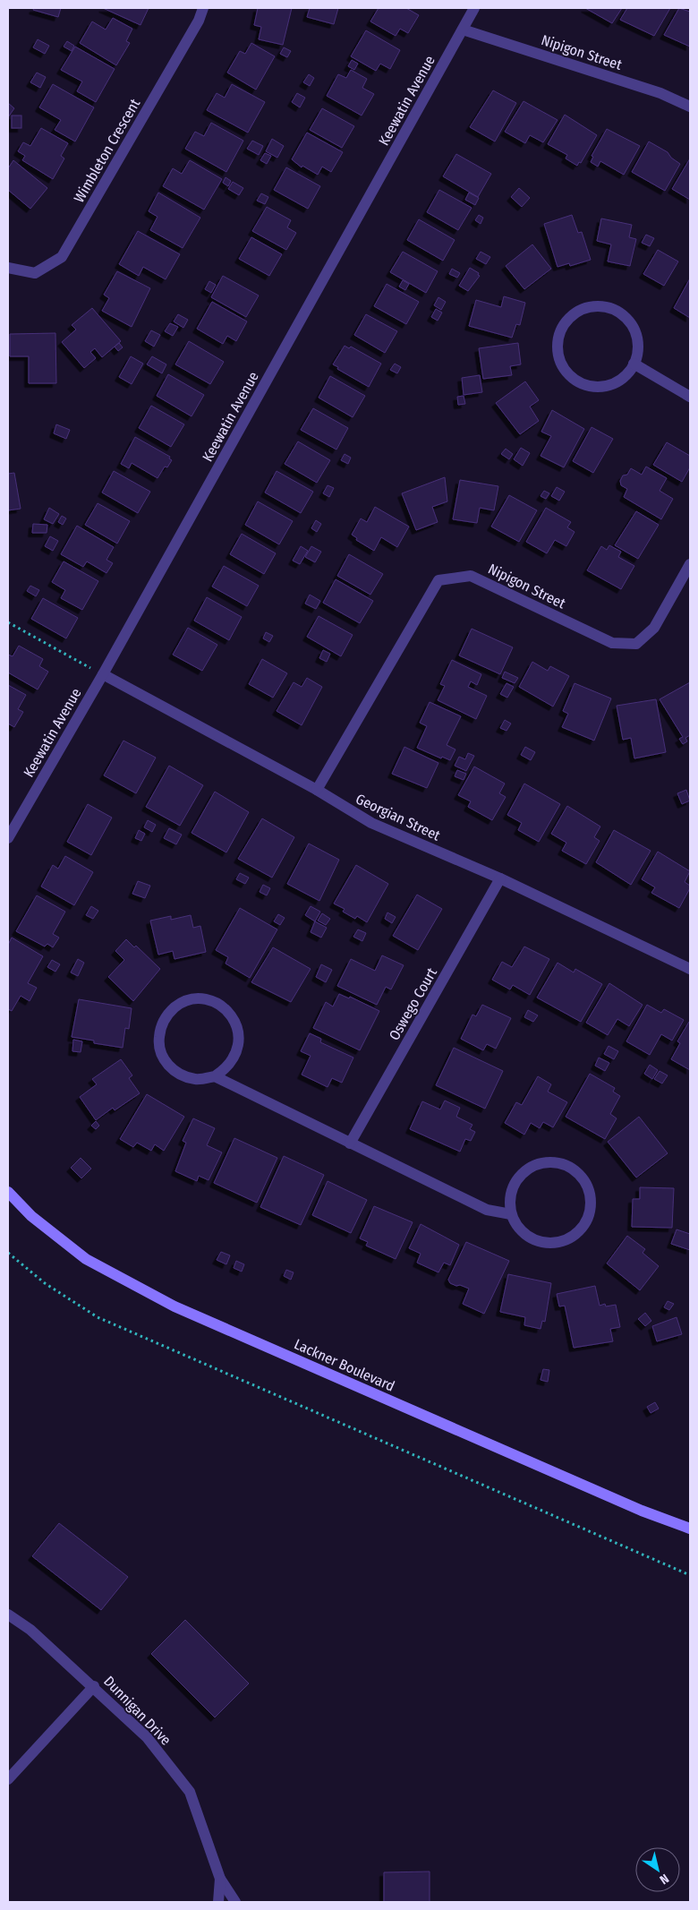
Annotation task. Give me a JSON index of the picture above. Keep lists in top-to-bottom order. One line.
{"streets":{"main road":["Lackner Boulevard"],"street":["Nipigon Street","Keewatin Avenue","Wimbleton Crescent","Georgian Street","Oswego Court","Dunnigan Drive"]},"crossings":[["Nipigon Street","Keewatin Avenue"],["Nipigon Street","Georgian Street"],["Keewatin Avenue","Georgian Street"],["Georgian Street","Oswego Court"]],"north":"bottom right"}
